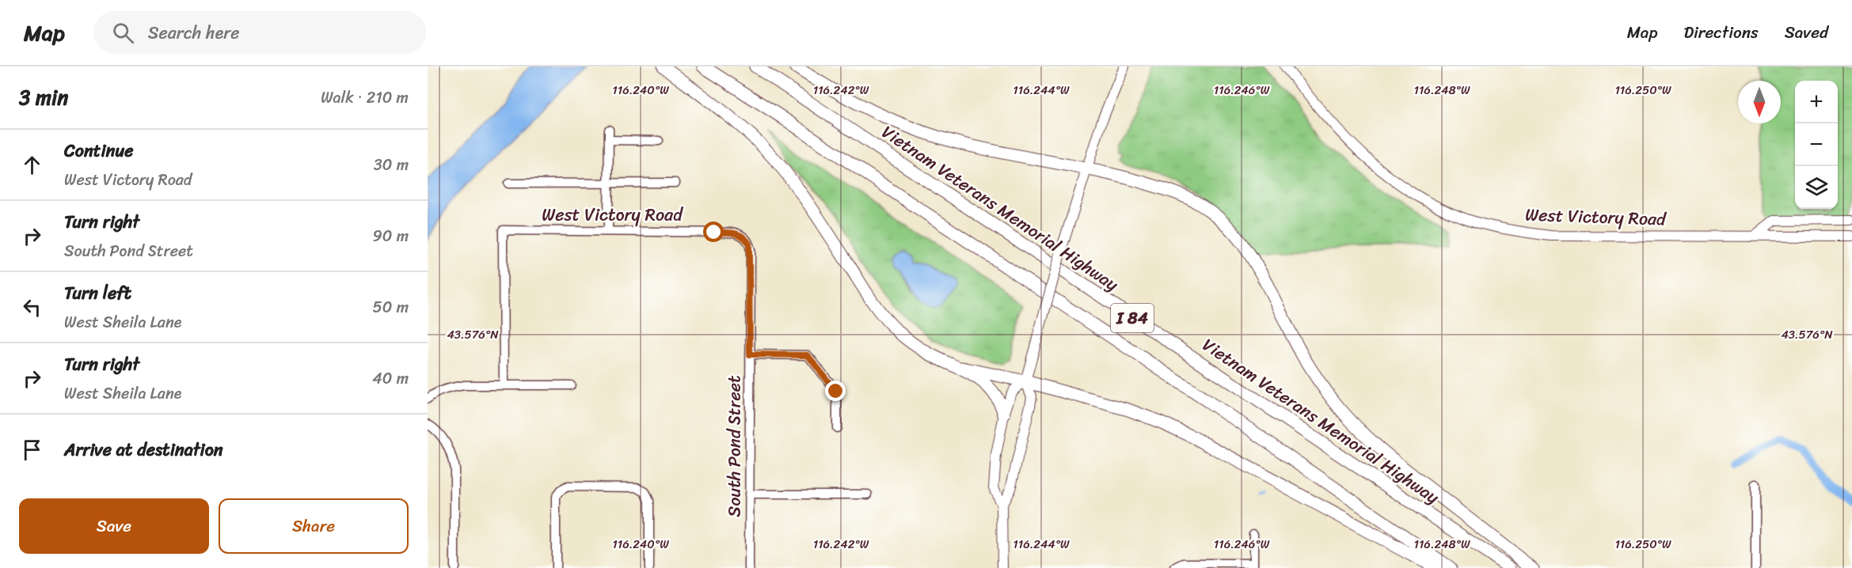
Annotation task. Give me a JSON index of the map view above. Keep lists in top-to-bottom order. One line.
{"streets":{"highway":["Vietnam Veterans Memorial Highway","I 84"],"main road":["West Victory Road"],"street":["South Pond Street"]},"crossings":[["West Victory Road","South Pond Street"]],"north":"bottom","page":{"header":"Map","search":"Search here","nav":["Map","Directions","Saved"],"heading":["3 min","Walk · 210 m"],"map_buttons":["+","−"],"list":[["Continue","West Victory Road","30 m"],["Turn right","South Pond Street","90 m"],["Turn left","West Sheila Lane","50 m"],["Turn right","West Sheila Lane","40 m"],"Arrive at destination"],"buttons":["Save","Share"]},"coordinates":["116.240°W","116.242°W","116.244°W","116.246°W","116.248°W","116.250°W","43.576°N"]}
